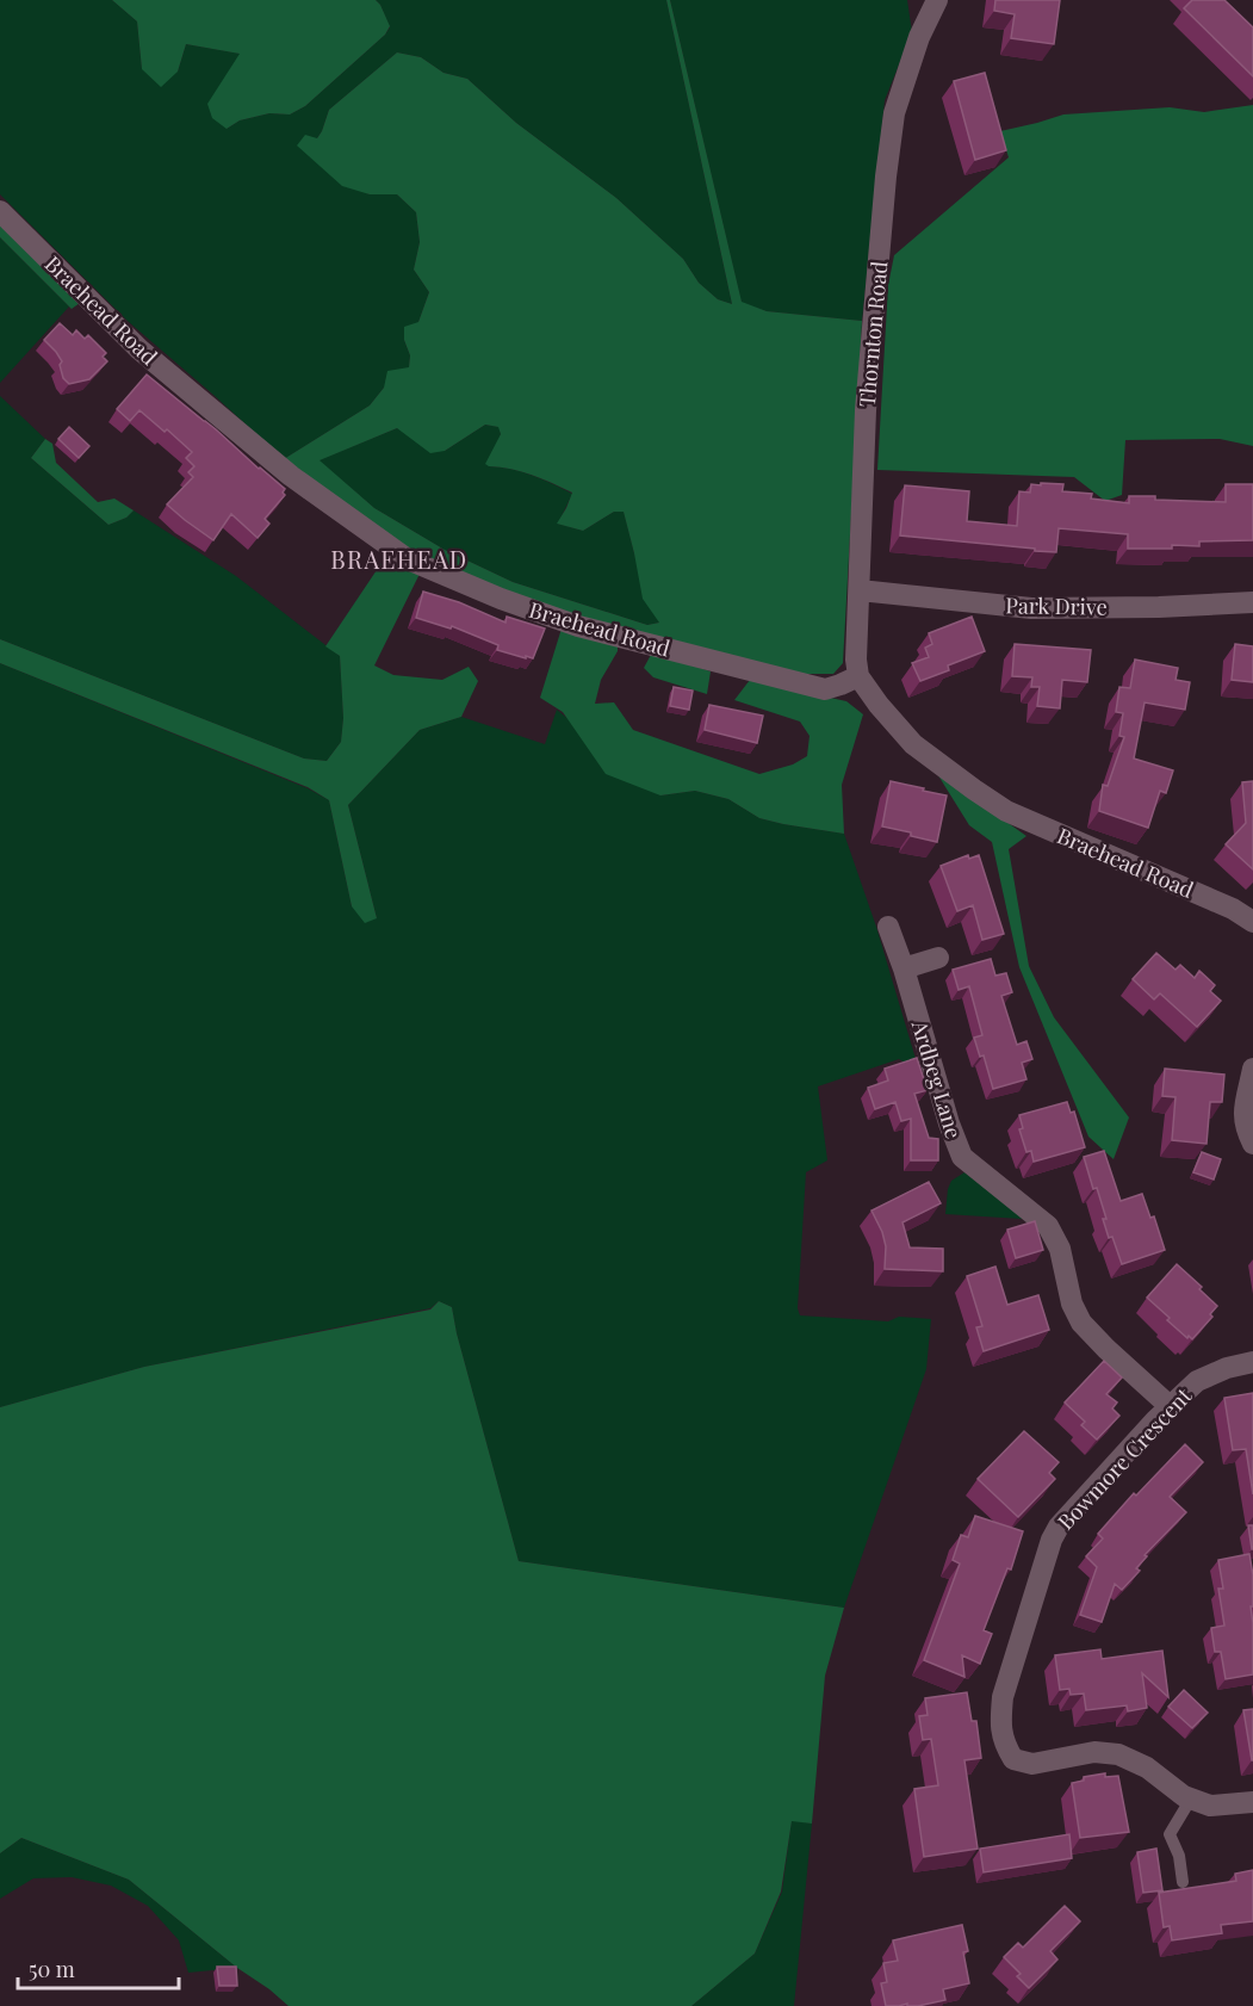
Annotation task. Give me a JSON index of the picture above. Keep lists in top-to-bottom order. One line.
{"streets":{"street":["Braehead Road","Thornton Road","Park Drive","Ardbeg Lane","Bowmore Crescent"]},"crossings":[["Braehead Road","Thornton Road"],["Thornton Road","Park Drive"],["Ardbeg Lane","Bowmore Crescent"]],"districts":["BRAEHEAD"],"scale_bar":"50 m"}
